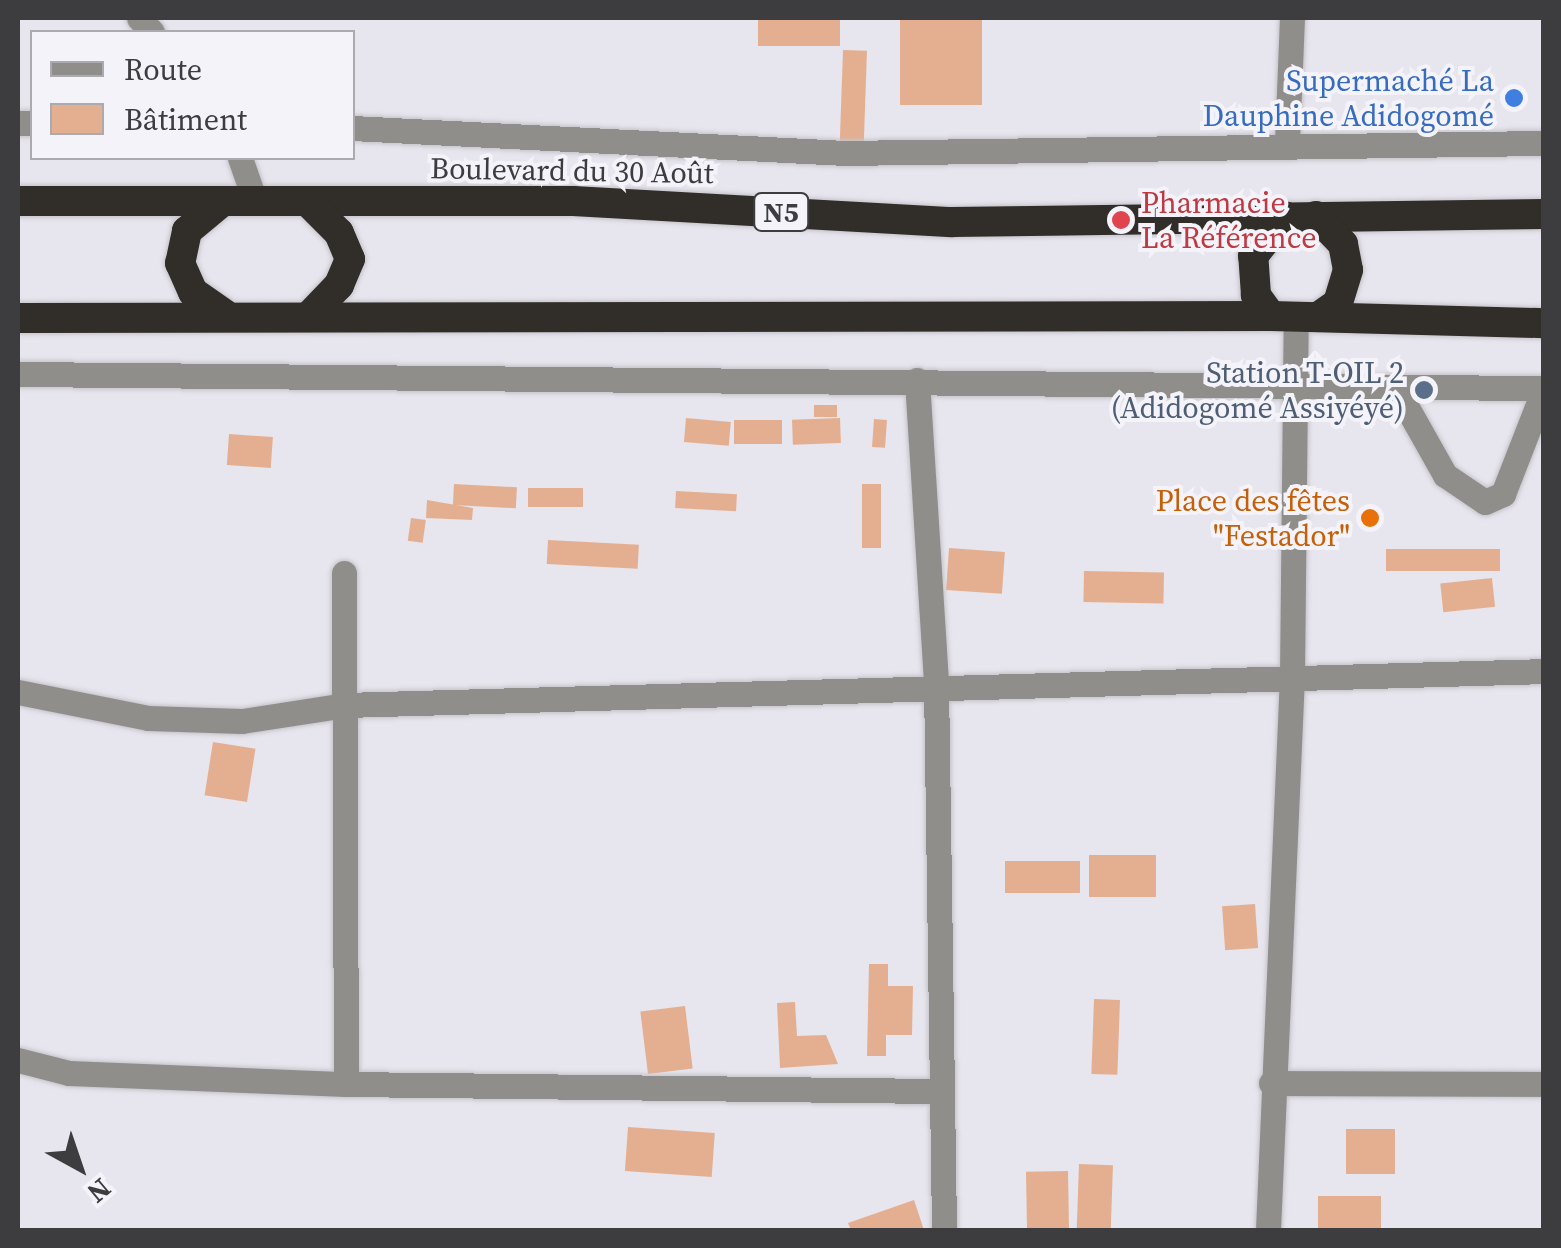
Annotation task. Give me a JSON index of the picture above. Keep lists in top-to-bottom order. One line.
{"streets":{"highway":["Boulevard du 30 Août","N5"]},"places":["Supermaché La Dauphine Adidogomé","Pharmacie La Référence","Station T-OIL 2 (Adidogomé Assiyéyé)","Place des fêtes \"Festador\""],"legend":["Route","Bâtiment"],"north":"bottom right"}
